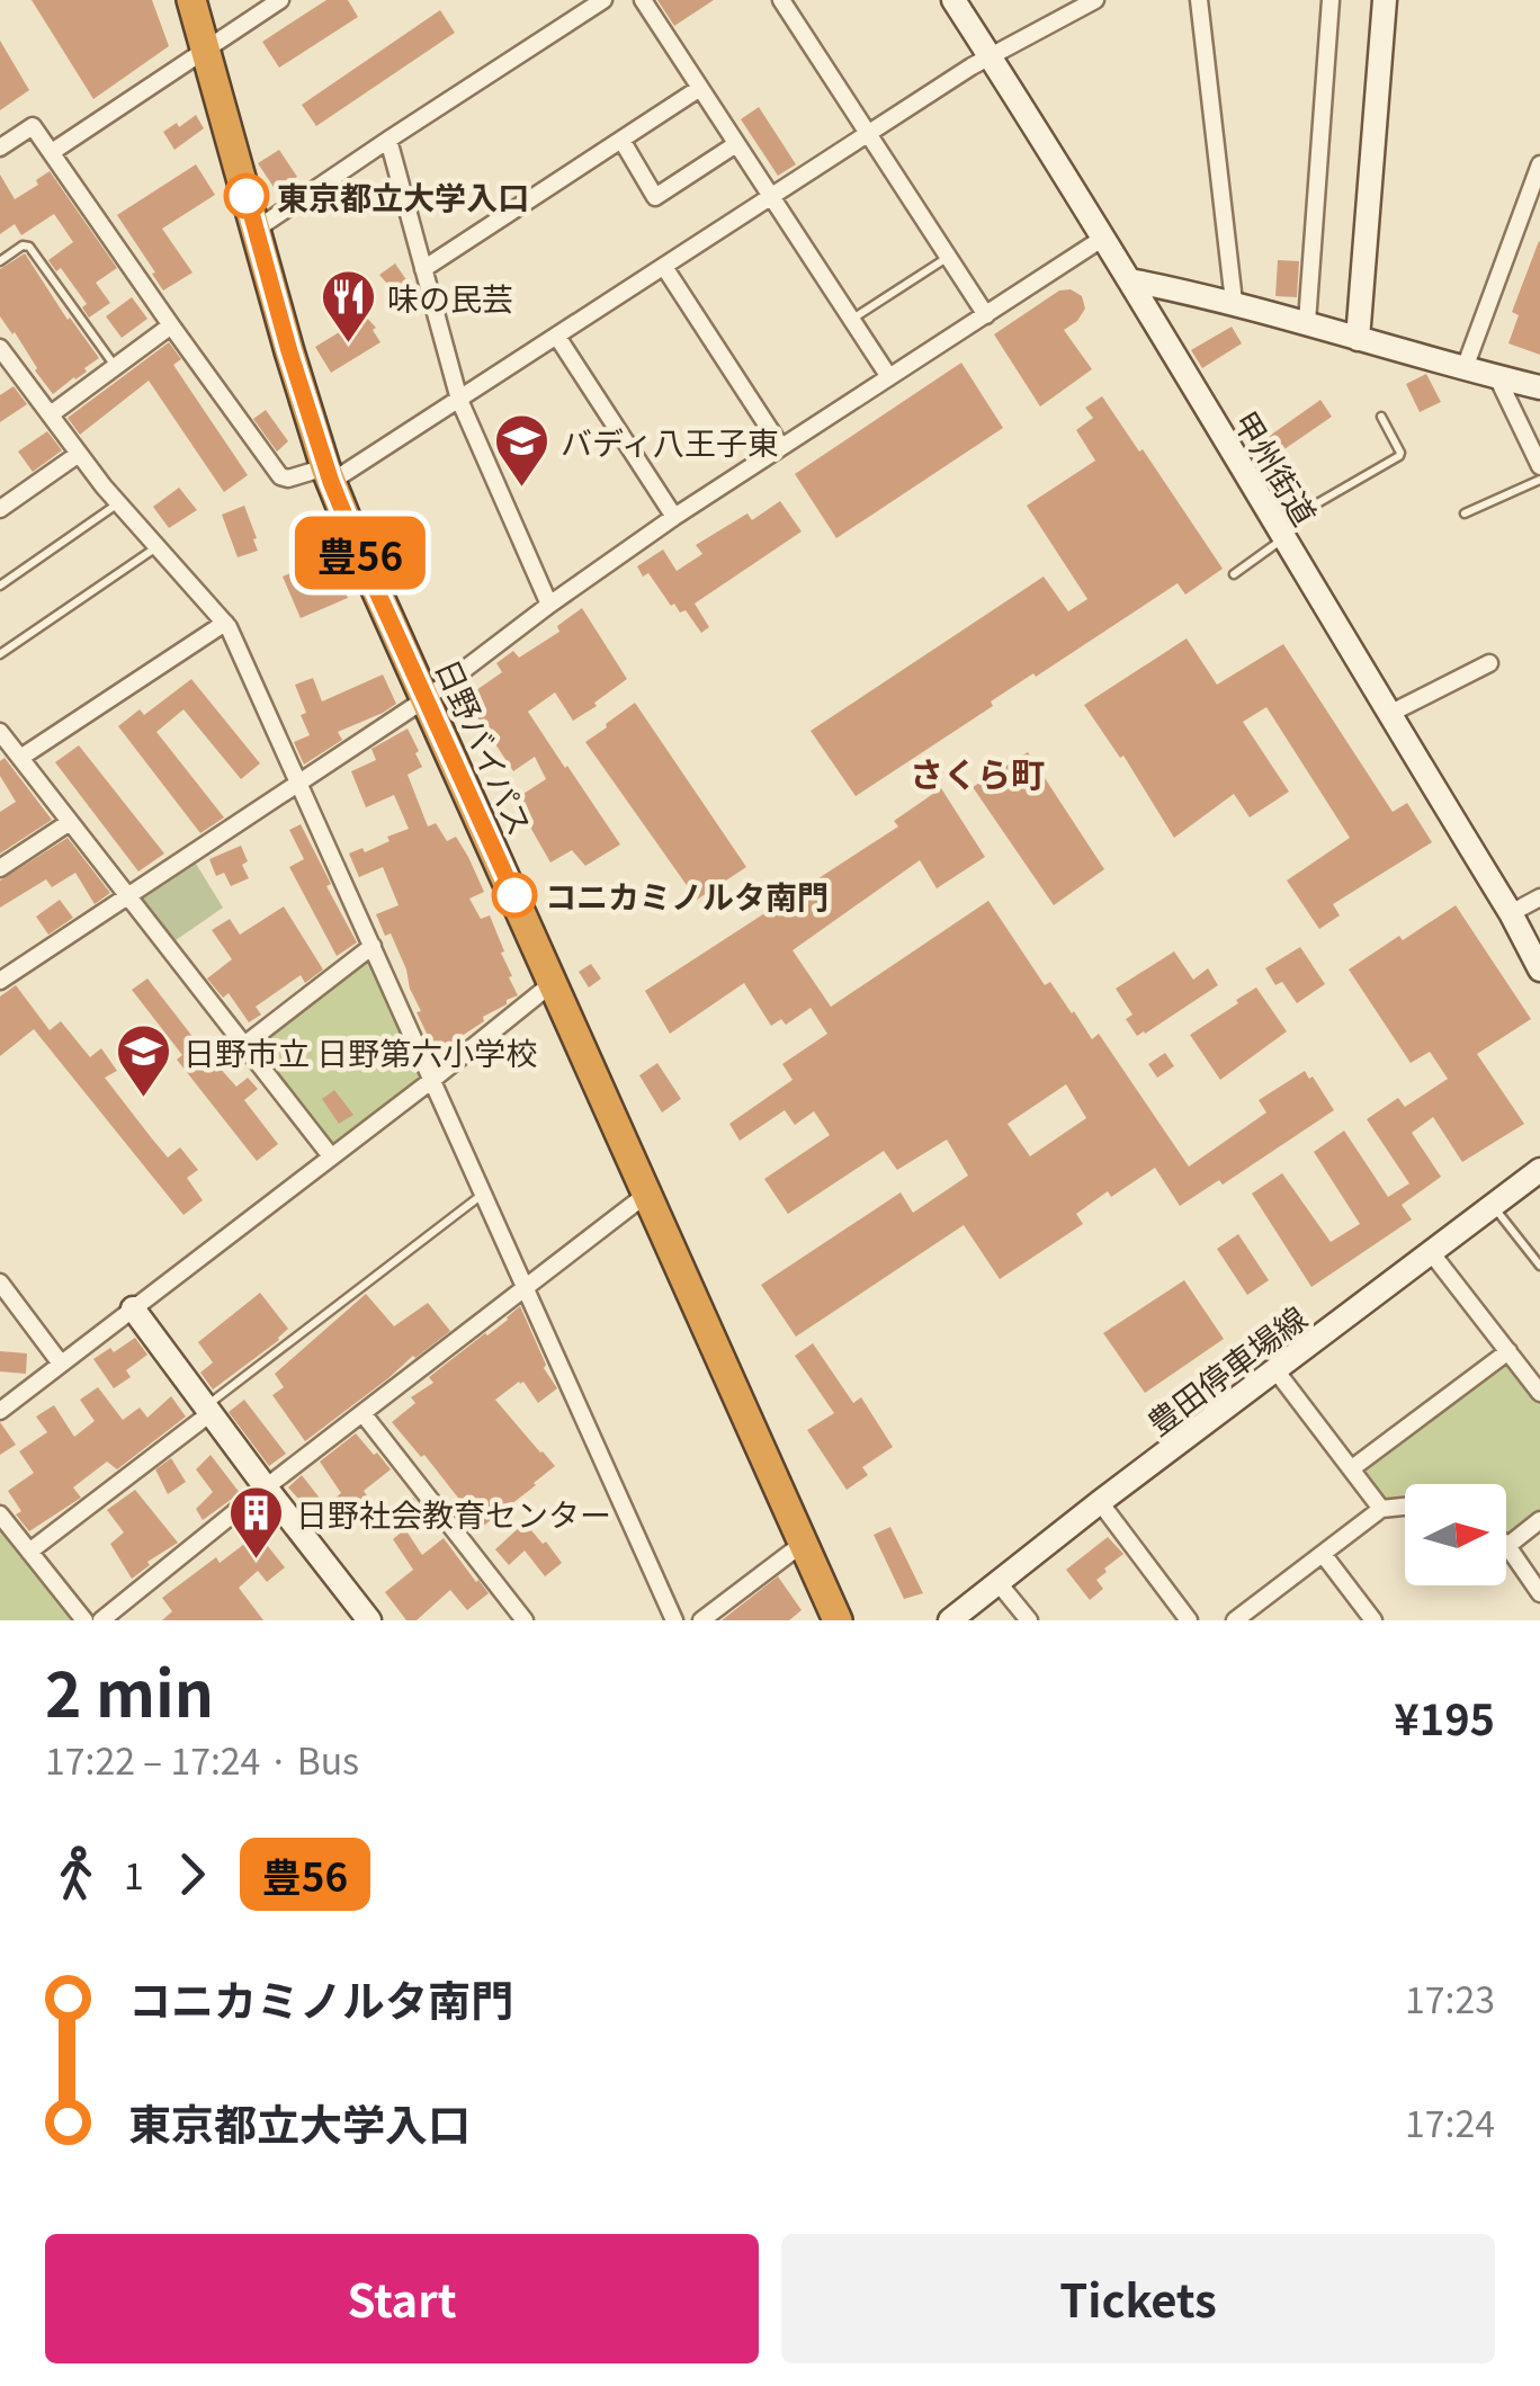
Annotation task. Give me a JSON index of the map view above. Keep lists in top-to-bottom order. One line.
{"streets":{"highway":["日野バイパス"],"main road":["甲州街道","豊田停車場線"]},"districts":["さくら町"],"places":{"other":["東京都立大学入口","コニカミノルタ南門"],"restaurant":["味の民芸"],"school or university":["バディ八王子東","日野市立 日野第六小学校"],"building":["日野社会教育センター"]},"lines":["bus line 豊56"],"north":"right","page":{"on_map":"豊56","heading":["2 min","17:22 – 17:24 · Bus","¥195"],"legs":["1","豊56"],"list":[{"name":"コニカミノルタ南門","value":"17:23"},{"name":"東京都立大学入口","value":"17:24"}],"buttons":["Start","Tickets"]}}
